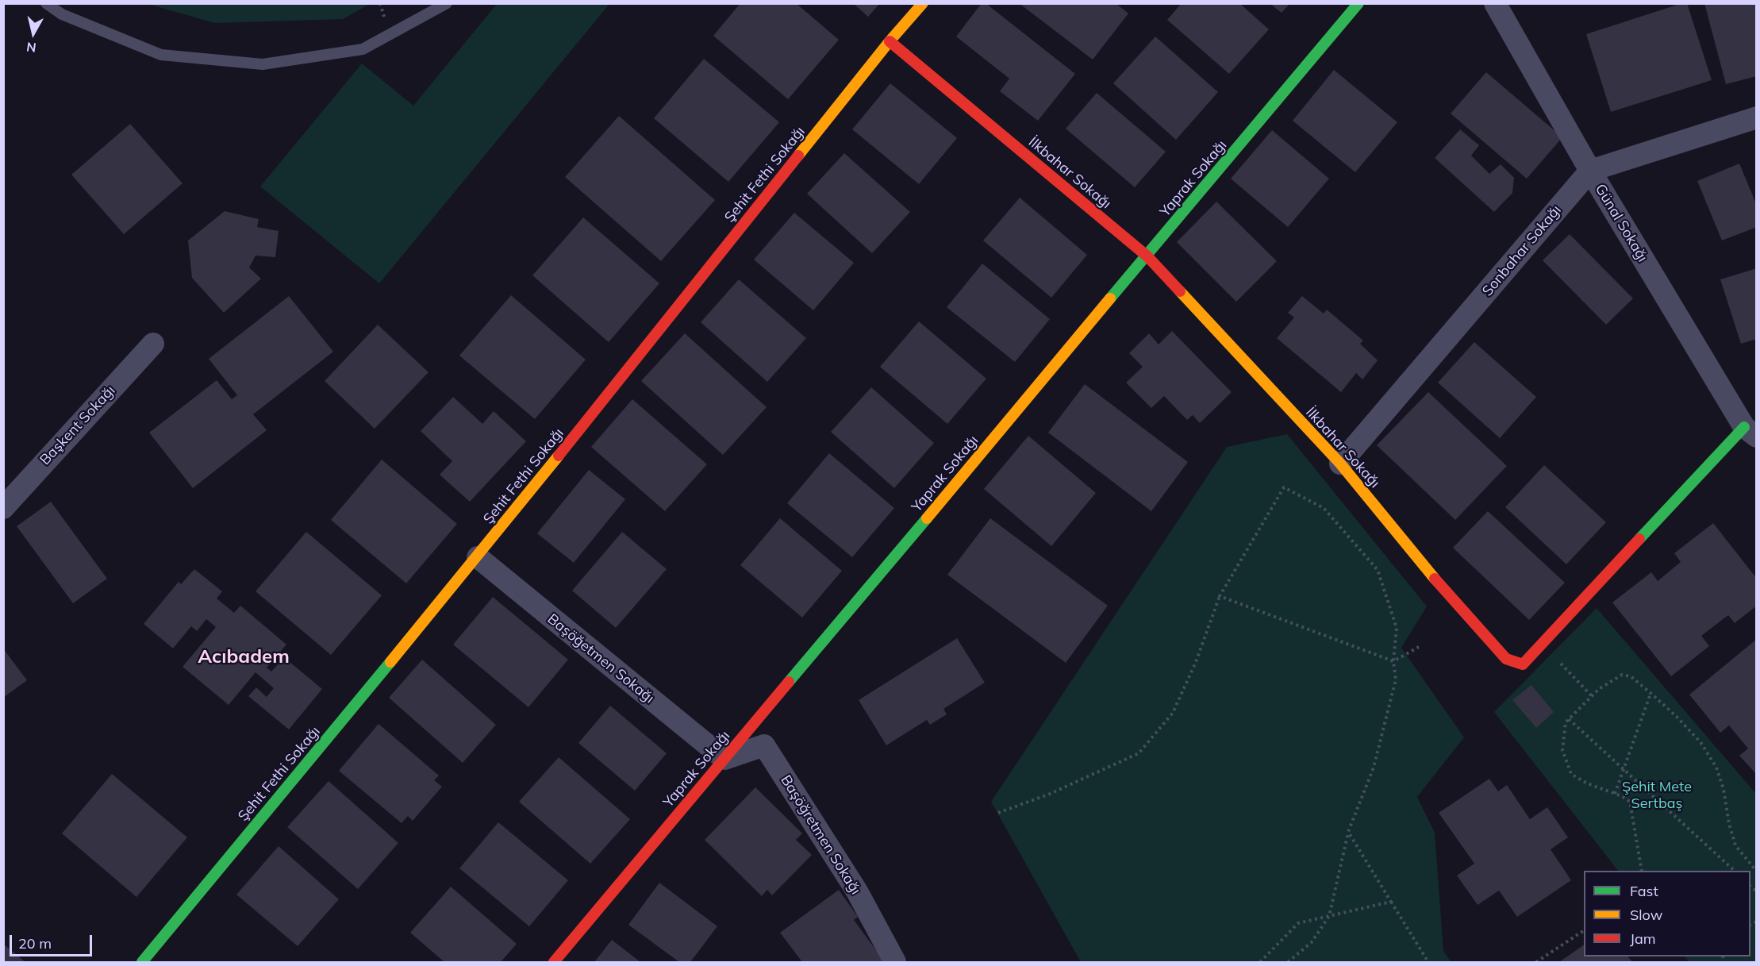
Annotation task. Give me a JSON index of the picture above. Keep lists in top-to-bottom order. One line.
{"streets":{"street":["İlkbahar Sokağı","Şehit Fethi Sokağı","Yaprak Sokağı","Günal Sokağı","Sonbahar Sokağı","Başkent Sokağı","Başöğetmen Sokağı","Başöğretmen Sokağı"]},"crossings":[["İlkbahar Sokağı","Şehit Fethi Sokağı"],["İlkbahar Sokağı","Yaprak Sokağı"],["İlkbahar Sokağı","Günal Sokağı"],["İlkbahar Sokağı","Sonbahar Sokağı"],["Şehit Fethi Sokağı","Başöğetmen Sokağı"],["Yaprak Sokağı","Başöğetmen Sokağı"],["Yaprak Sokağı","Başöğretmen Sokağı"],["Günal Sokağı","Sonbahar Sokağı"],["Başöğetmen Sokağı","Başöğretmen Sokağı"]],"districts":["Acıbadem"],"parks":["Şehit Mete Sertbaş"],"legend":["Fast","Slow","Jam"],"scale_bar":"20 m","north":"bottom"}
